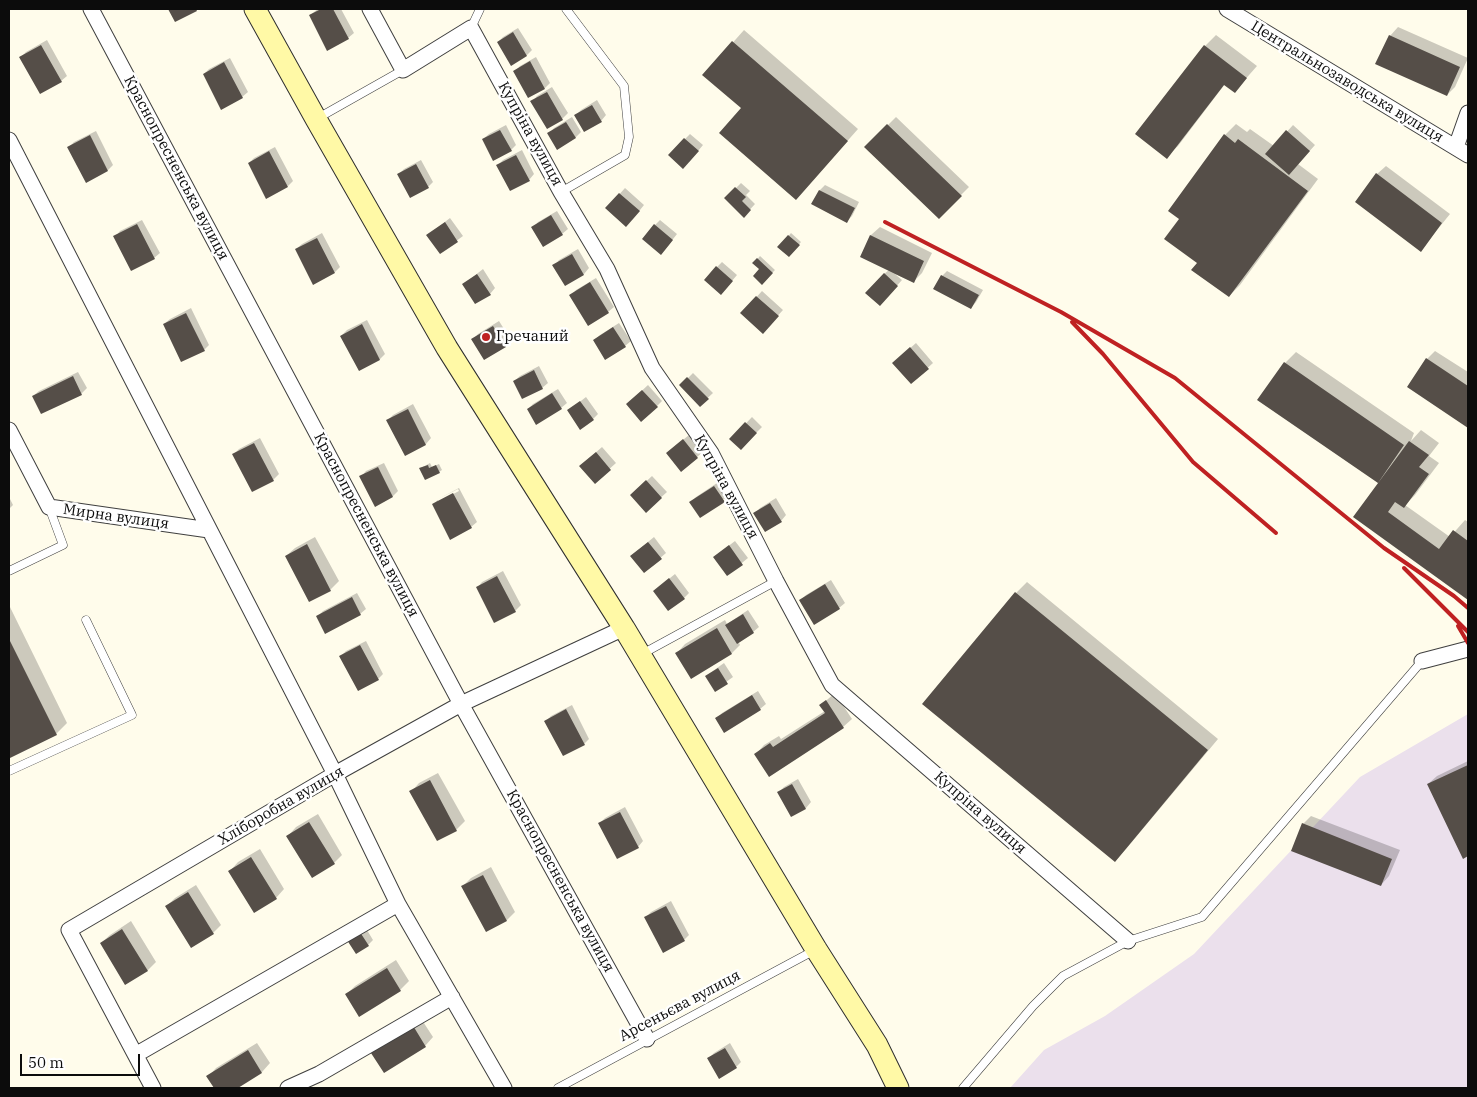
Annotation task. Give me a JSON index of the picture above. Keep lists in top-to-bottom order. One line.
{"streets":{"street":["Центральнозаводська вулиця","Купріна вулиця","Краснопресненська вулиця","Мирна вулиця","Хліборобна вулиця"],"lane":["Арсеньєва вулиця"]},"crossings":[["Краснопресненська вулиця","Хліборобна вулиця"],["Краснопресненська вулиця","Арсеньєва вулиця"]],"places":["Гречаний"],"scale_bar":"50 m"}
